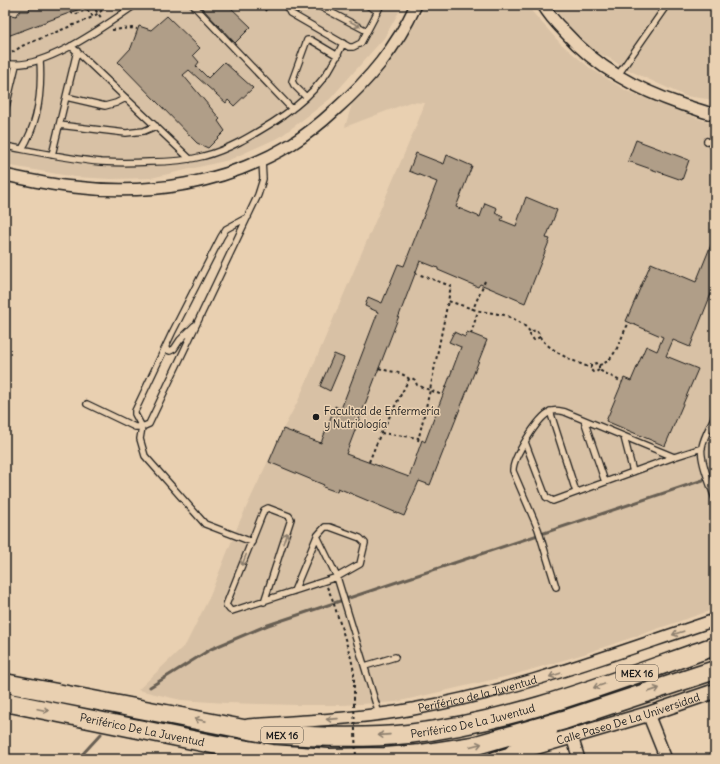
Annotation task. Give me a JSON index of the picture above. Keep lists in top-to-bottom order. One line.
{"streets":{"highway":["MEX 16","Periférico De La Juventud"],"street":["Periférico de la Juventud","Calle Paseo De La Universidad"]},"crossings":[["MEX 16","Periférico De La Juventud"],["Periférico de la Juventud","Periférico De La Juventud"]],"one_way":["Periférico de la Juventud"],"places":["Facultad de Enfermería y Nutriología"]}
